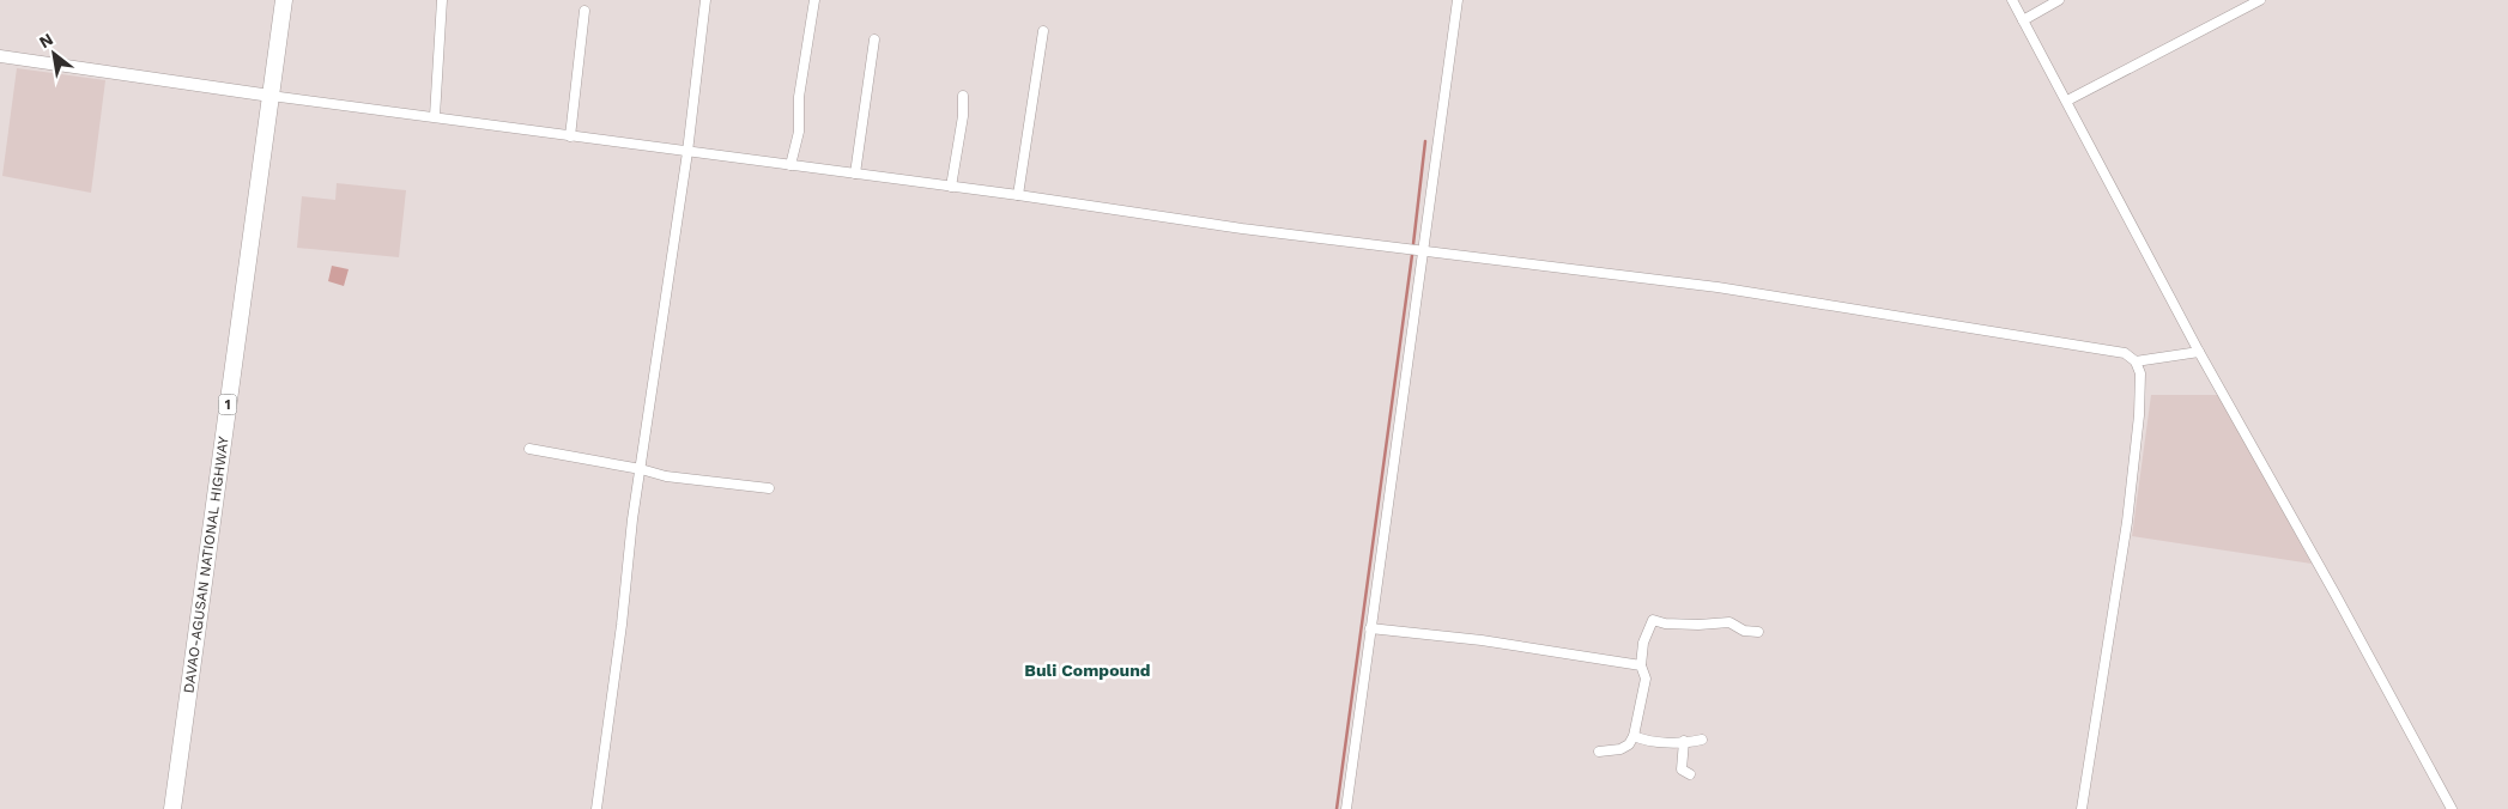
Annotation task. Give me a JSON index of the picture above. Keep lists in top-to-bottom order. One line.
{"streets":{"highway":["1","DAVAO-AGUSAN NATIONAL HIGHWAY"]},"districts":["Buli Compound"],"north":"top left"}
